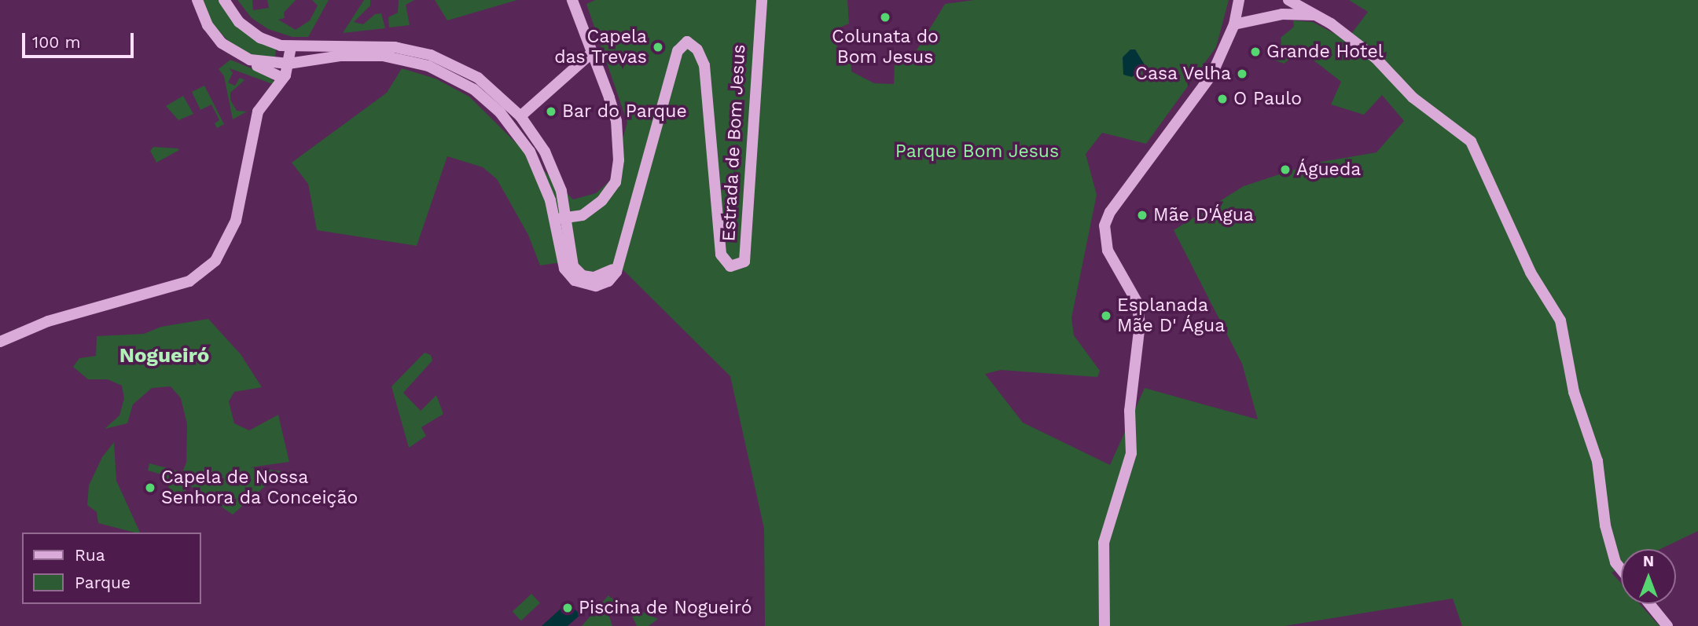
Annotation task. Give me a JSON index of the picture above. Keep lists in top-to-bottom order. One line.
{"streets":{"main road":["Estrada de Bom Jesus"]},"districts":["Nogueiró"],"parks":["Parque Bom Jesus"],"places":["Colunata do Bom Jesus","Capela das Trevas","Grande Hotel","Casa Velha","O Paulo","Bar do Parque","Águeda","Mãe D'Água","Esplanada Mãe D' Água","Capela de Nossa Senhora da Conceição","Piscina de Nogueiró"],"legend":["Rua","Parque"],"scale_bar":"100 m","north":"top"}
